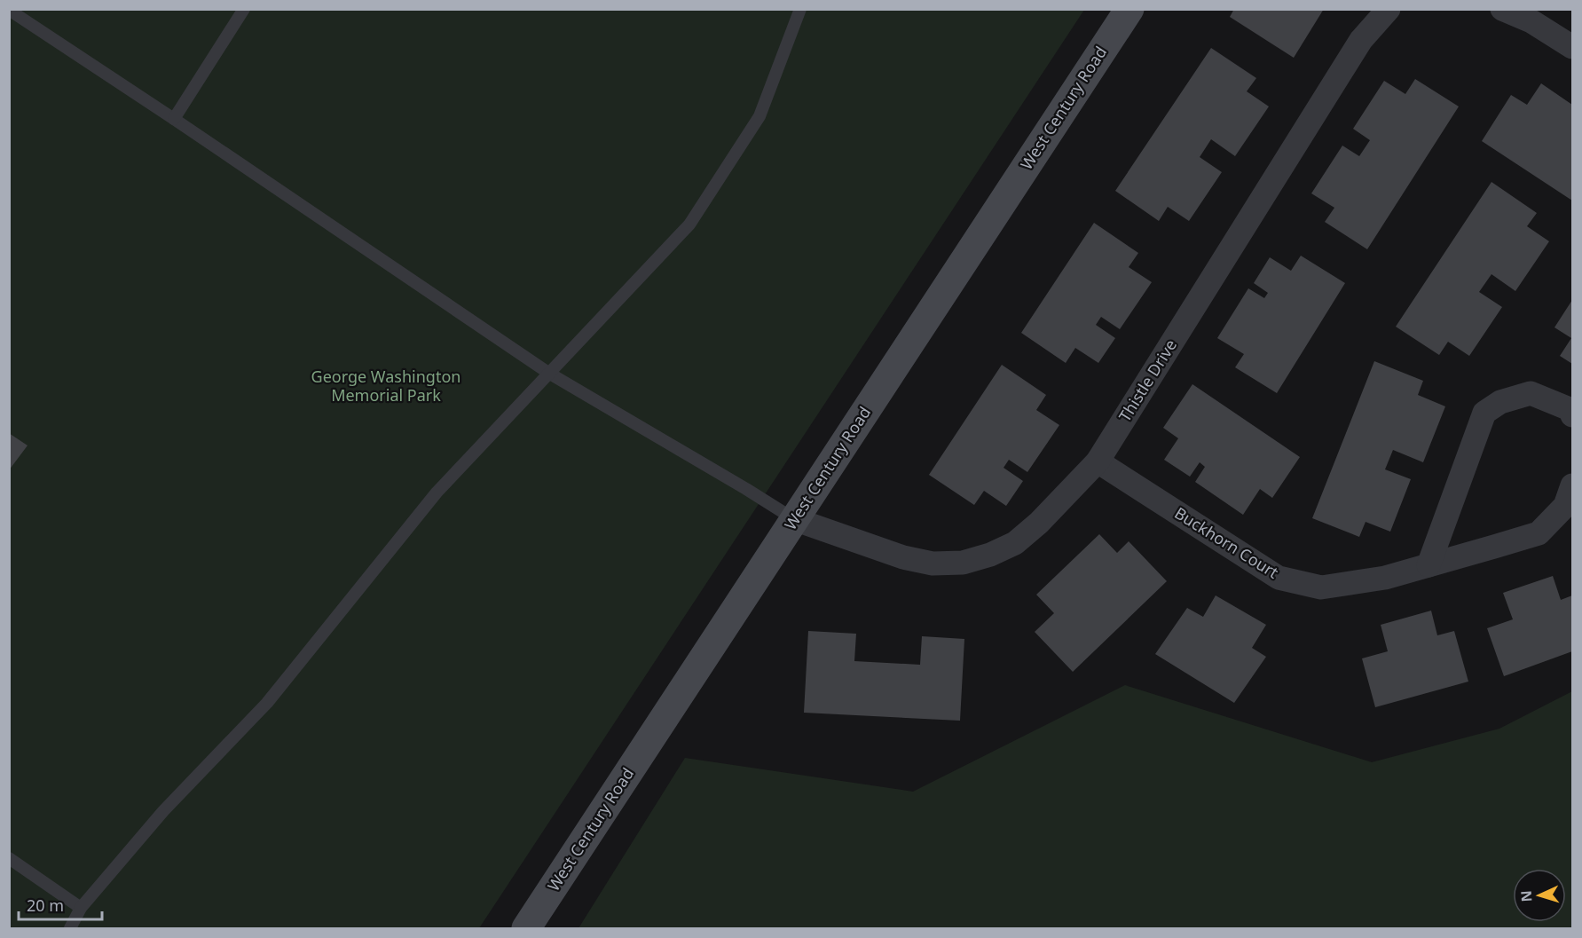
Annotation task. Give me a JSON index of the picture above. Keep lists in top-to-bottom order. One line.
{"streets":{"main road":["West Century Road"],"street":["Thistle Drive","Buckhorn Court"]},"crossings":[["West Century Road","Thistle Drive"],["Thistle Drive","Buckhorn Court"]],"parks":["George Washington Memorial Park"],"scale_bar":"20 m","north":"left"}
